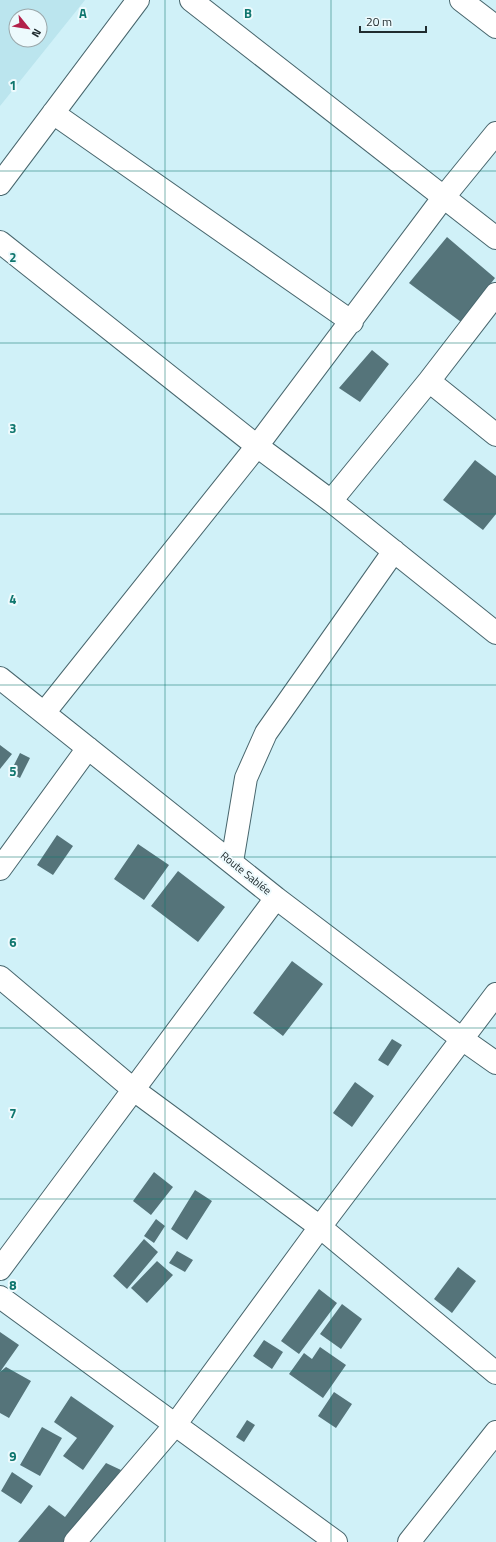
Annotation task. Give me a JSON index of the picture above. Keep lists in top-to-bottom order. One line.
{"streets":{"street":["Route Sablée"]},"scale_bar":"20 m","north":"bottom right","grid":{"columns":["A","B"],"rows":["1","2","3","4","5","6","7","8","9"]}}
